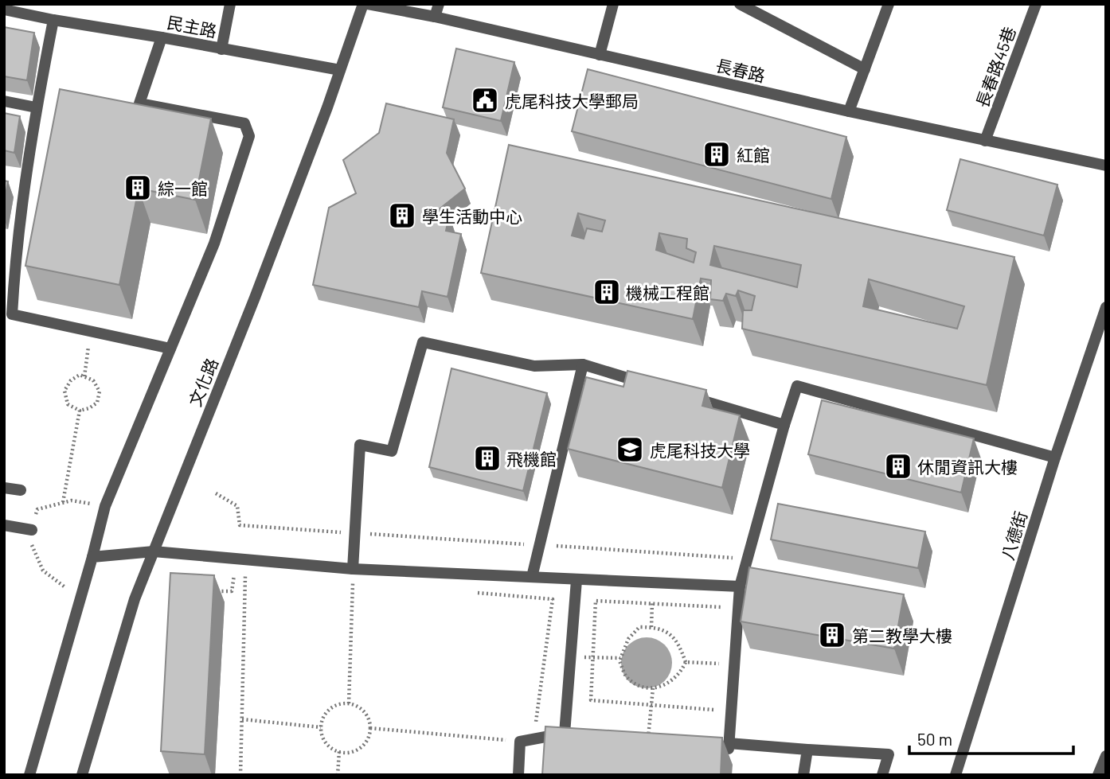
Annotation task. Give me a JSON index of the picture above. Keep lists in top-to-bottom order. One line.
{"streets":{"street":["民主路","長春路45巷","長春路","文化路","八德街"]},"crossings":[["民主路","文化路"],["長春路45巷","長春路"]],"places":{"public building":["虎尾科技大學郵局"],"building":["紅館","綜一館","學生活動中心","機械工程館","飛機館","休閒資訊大樓","第二教學大樓"],"school or university":["虎尾科技大學"]},"scale_bar":"50 m"}
